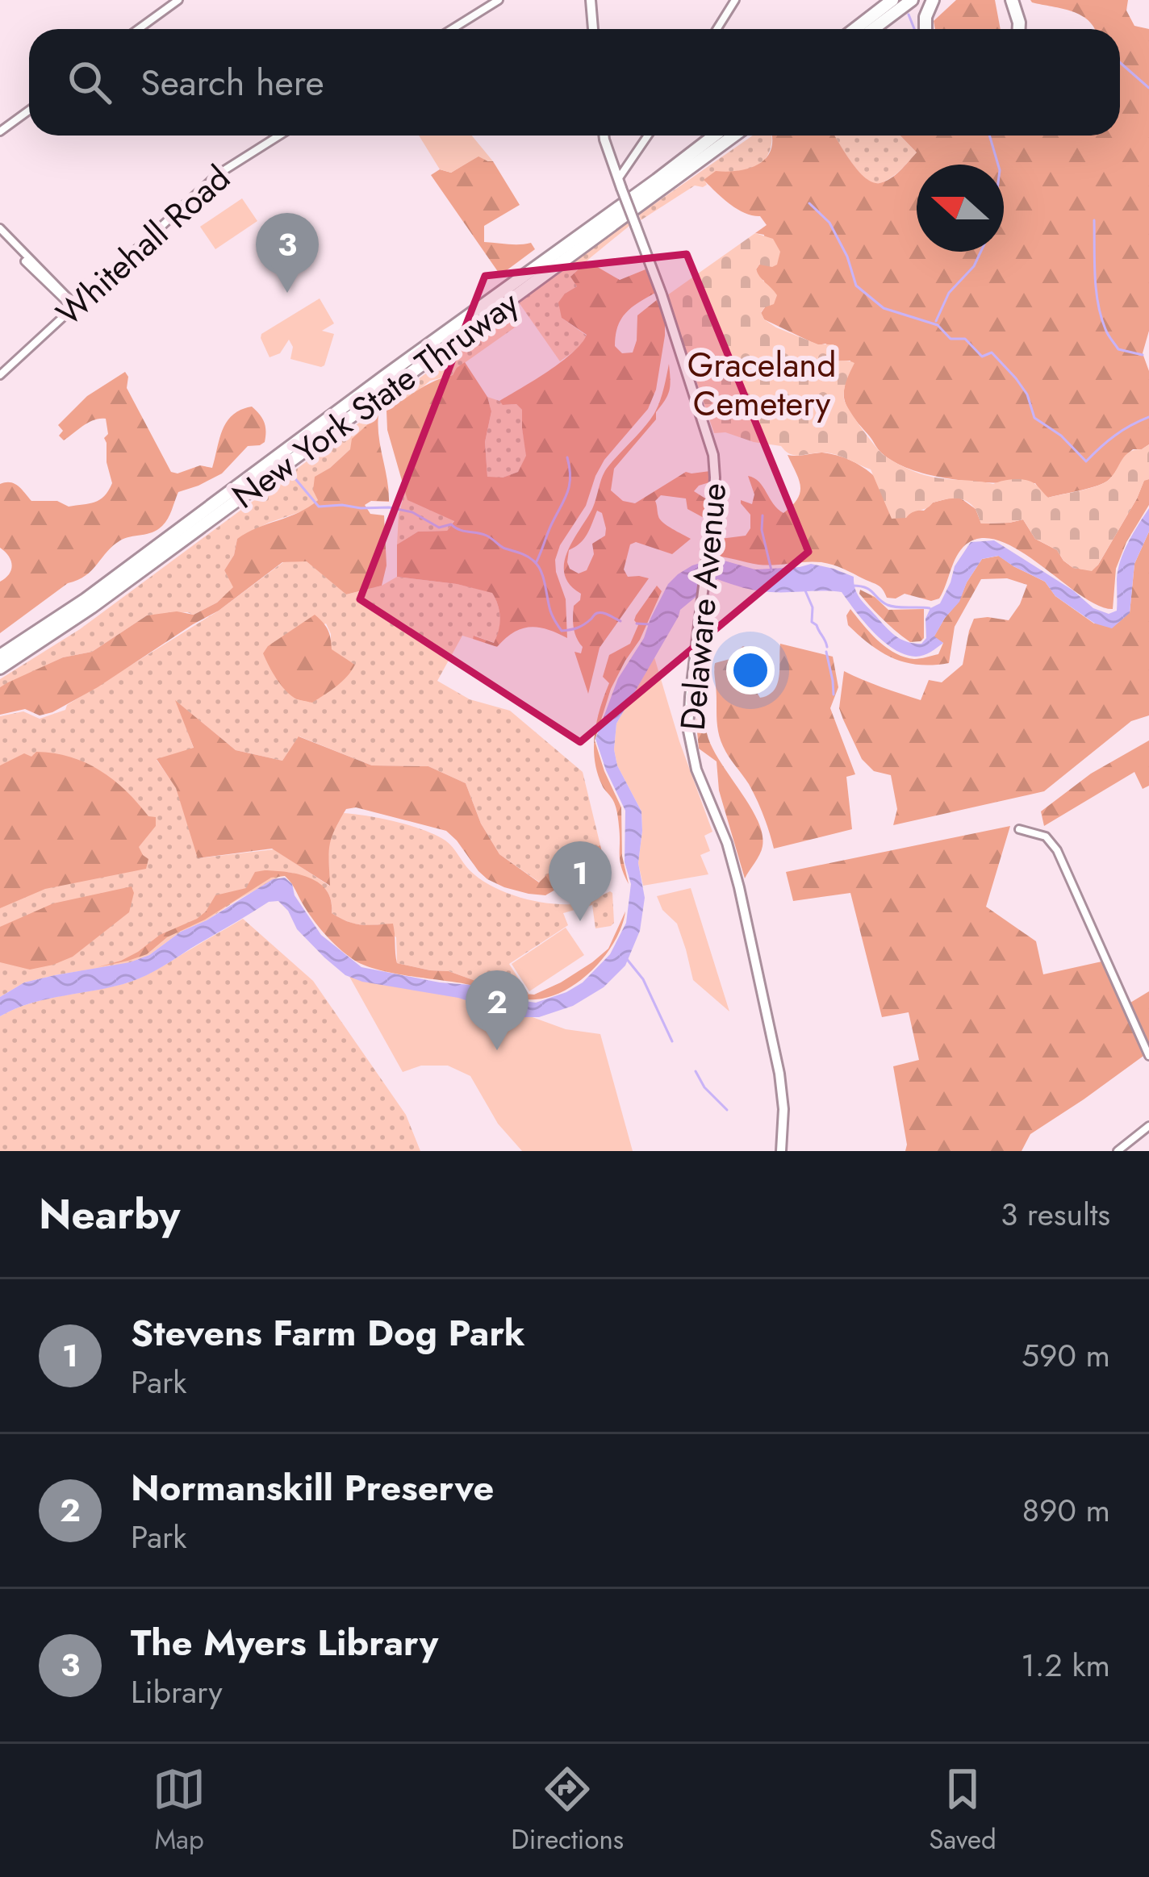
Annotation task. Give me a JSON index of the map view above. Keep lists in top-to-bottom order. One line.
{"streets":{"highway":["New York State Thruway"],"main road":["Delaware Avenue"],"street":["Whitehall Road"]},"parks":["Graceland Cemetery"],"north":"left","page":{"search":"Search here","pins":["3","1","2"],"heading":["Nearby","3 results"],"list":[{"mark":"1","name":"Stevens Farm Dog Park","note":"Park","value":"590 m"},{"mark":"2","name":"Normanskill Preserve","note":"Park","value":"890 m"},{"mark":"3","name":"The Myers Library","note":"Library","value":"1.2 km"}],"nav":["Map","Directions","Saved"]}}
